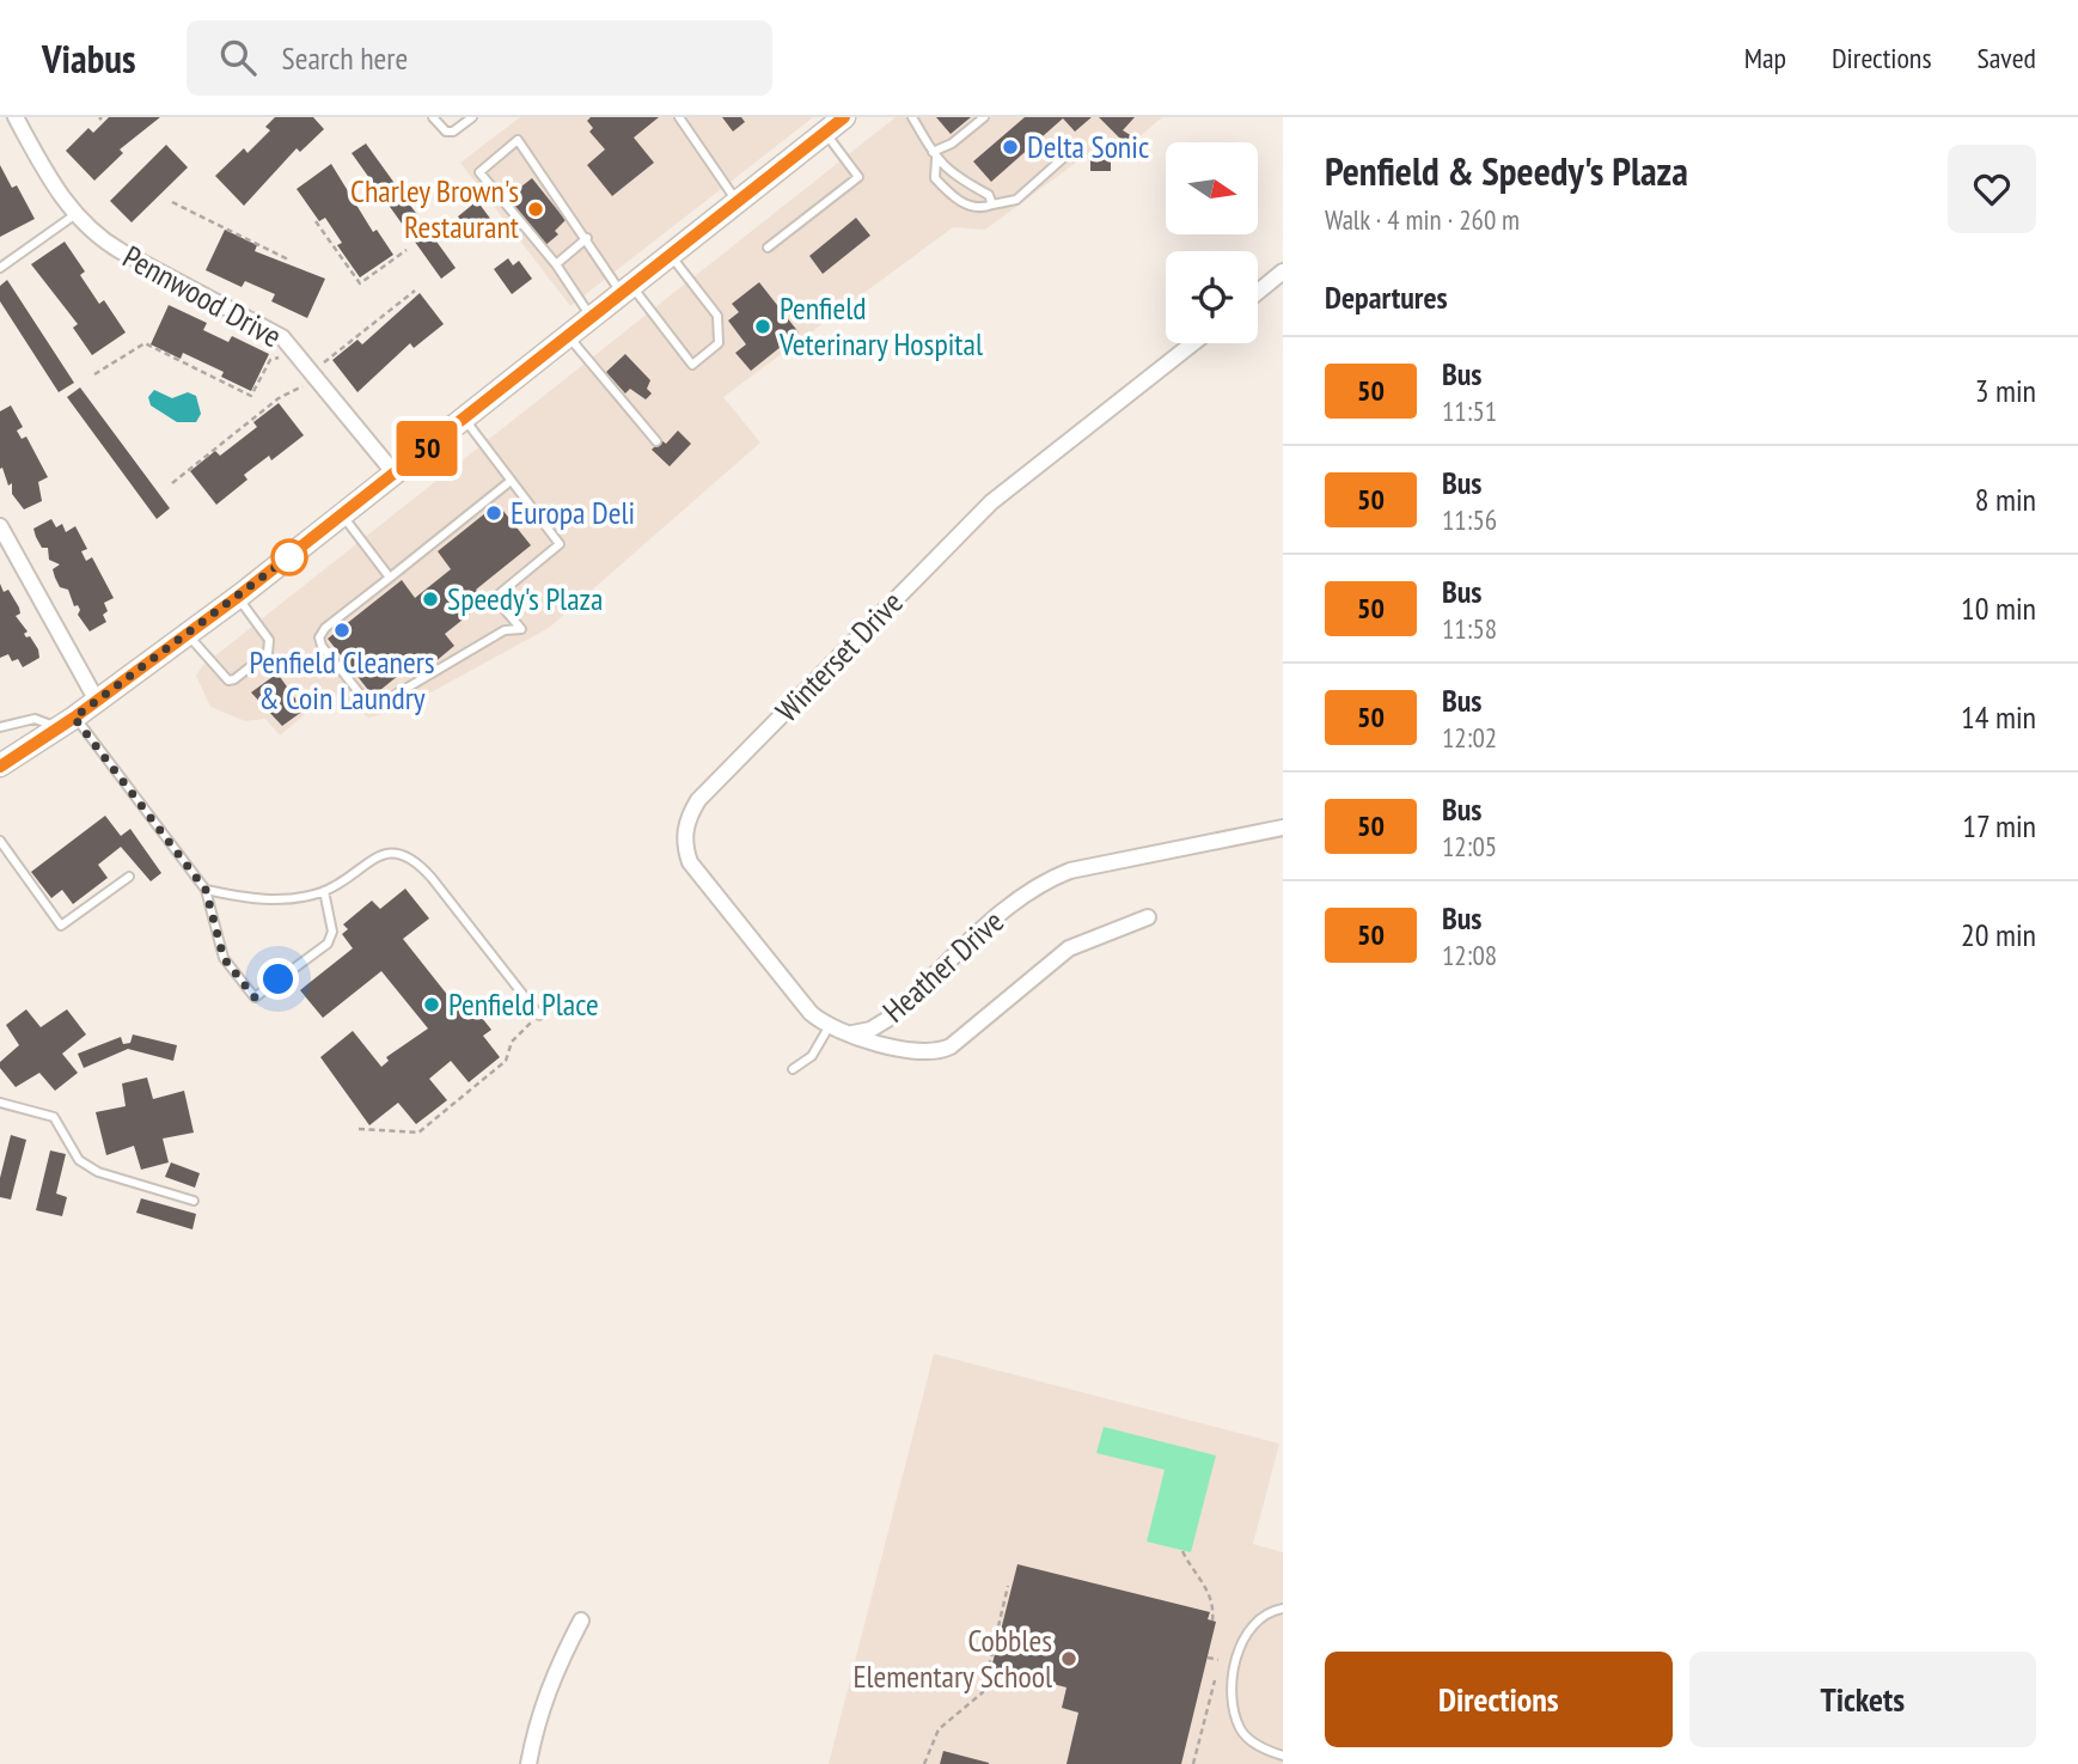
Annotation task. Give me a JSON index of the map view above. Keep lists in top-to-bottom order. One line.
{"streets":{"street":["Pennwood Drive","Winterset Drive","Heather Drive"]},"crossings":[["Winterset Drive","Heather Drive"]],"places":["Delta Sonic","Charley Brown's Restaurant","Penfield Veterinary Hospital","Europa Deli","Speedy's Plaza","Penfield Cleaners & Coin Laundry","Penfield Place","Cobbles Elementary School"],"lines":["bus line 50"],"north":"right","page":{"header":"Viabus","search":"Search here","nav":["Map","Directions","Saved"],"on_map":"50","heading":[["Penfield & Speedy's Plaza","Walk · 4 min · 260 m"],"Departures"],"list":[{"mark":"50","name":"Bus","note":"11:51","value":"3 min"},{"mark":"50","name":"Bus","note":"11:56","value":"8 min"},{"mark":"50","name":"Bus","note":"11:58","value":"10 min"},{"mark":"50","name":"Bus","note":"12:02","value":"14 min"},{"mark":"50","name":"Bus","note":"12:05","value":"17 min"},{"mark":"50","name":"Bus","note":"12:08","value":"20 min"}],"buttons":["Directions","Tickets"]}}
